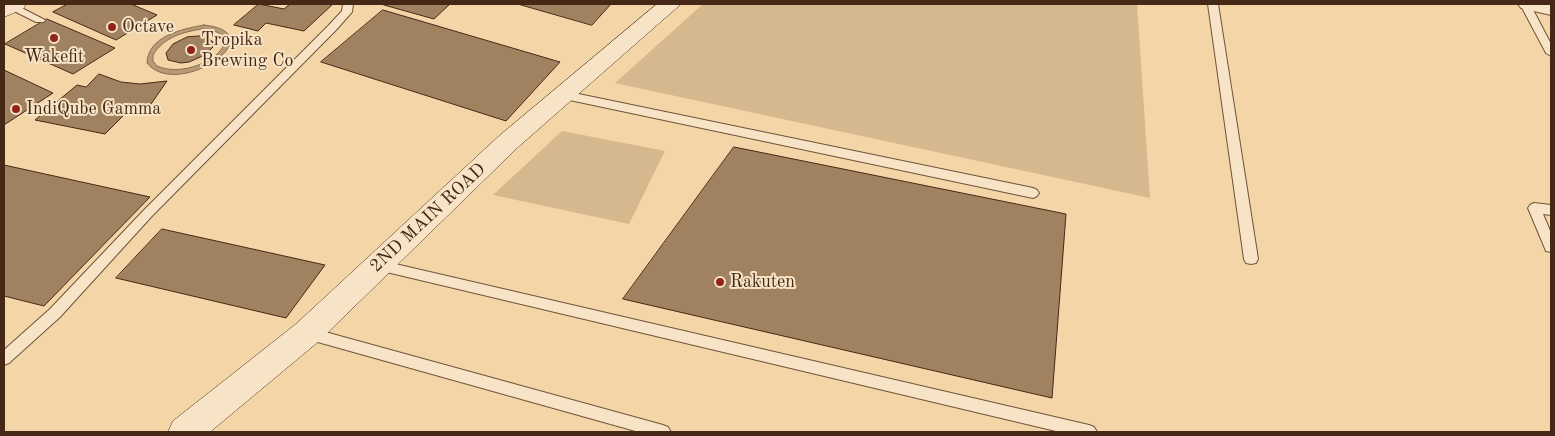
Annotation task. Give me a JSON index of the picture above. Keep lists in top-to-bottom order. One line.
{"streets":{"street":["2ND MAIN ROAD"]},"places":["Octave","Wakefit","Tropika Brewing Co","IndiQube Gamma","Rakuten"]}
